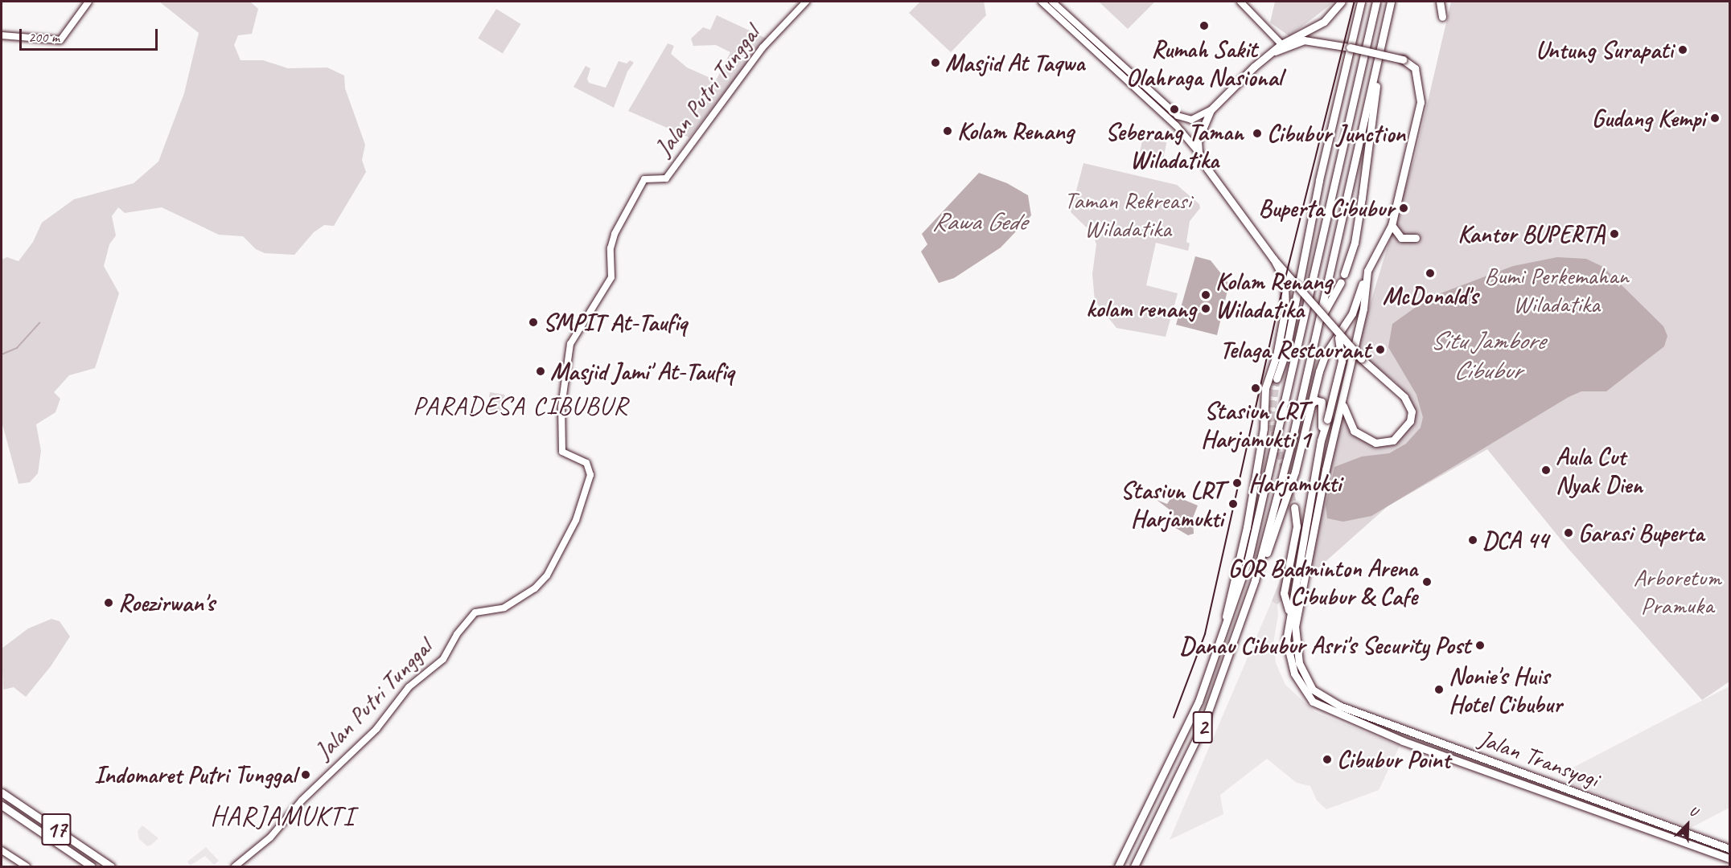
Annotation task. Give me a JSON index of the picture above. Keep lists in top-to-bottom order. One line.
{"streets":{"highway":["2","Jalan Transyogi","17"],"street":["Jalan Putri Tunggal"]},"districts":["PARADESA CIBUBUR","HARJAMUKTI"],"water":["Rawa Gede","Situ Jambore Cibubur"],"parks":["Taman Rekreasi Wiladatika","Bumi Perkemahan Wiladatika","Arboretum Pramuka"],"places":["Rumah Sakit Olahraga Nasional","Untung Surapati","Masjid At Taqwa","Seberang Taman Wiladatika","Gudang Kempi","Kolam Renang","Cibubur Junction","Buperta Cibubur","Kantor BUPERTA","McDonald's","Kolam Renang Wiladatika","kolam renang","SMPIT At-Taufiq","Telaga Restaurant","Masjid Jami' At-Taufiq","Stasiun LRT Harjamukti 1","Aula Cut Nyak Dien","Harjamukti","Stasiun LRT Harjamukti","Garasi Buperta","DCA 44","GOR Badminton Arena Cibubur & Cafe","Roezirwan's","Danau Cibubur Asri's Security Post","Nonie's Huis Hotel Cibubur","Cibubur Point","Indomaret Putri Tunggal"],"scale_bar":"200 m","north":"top right"}
